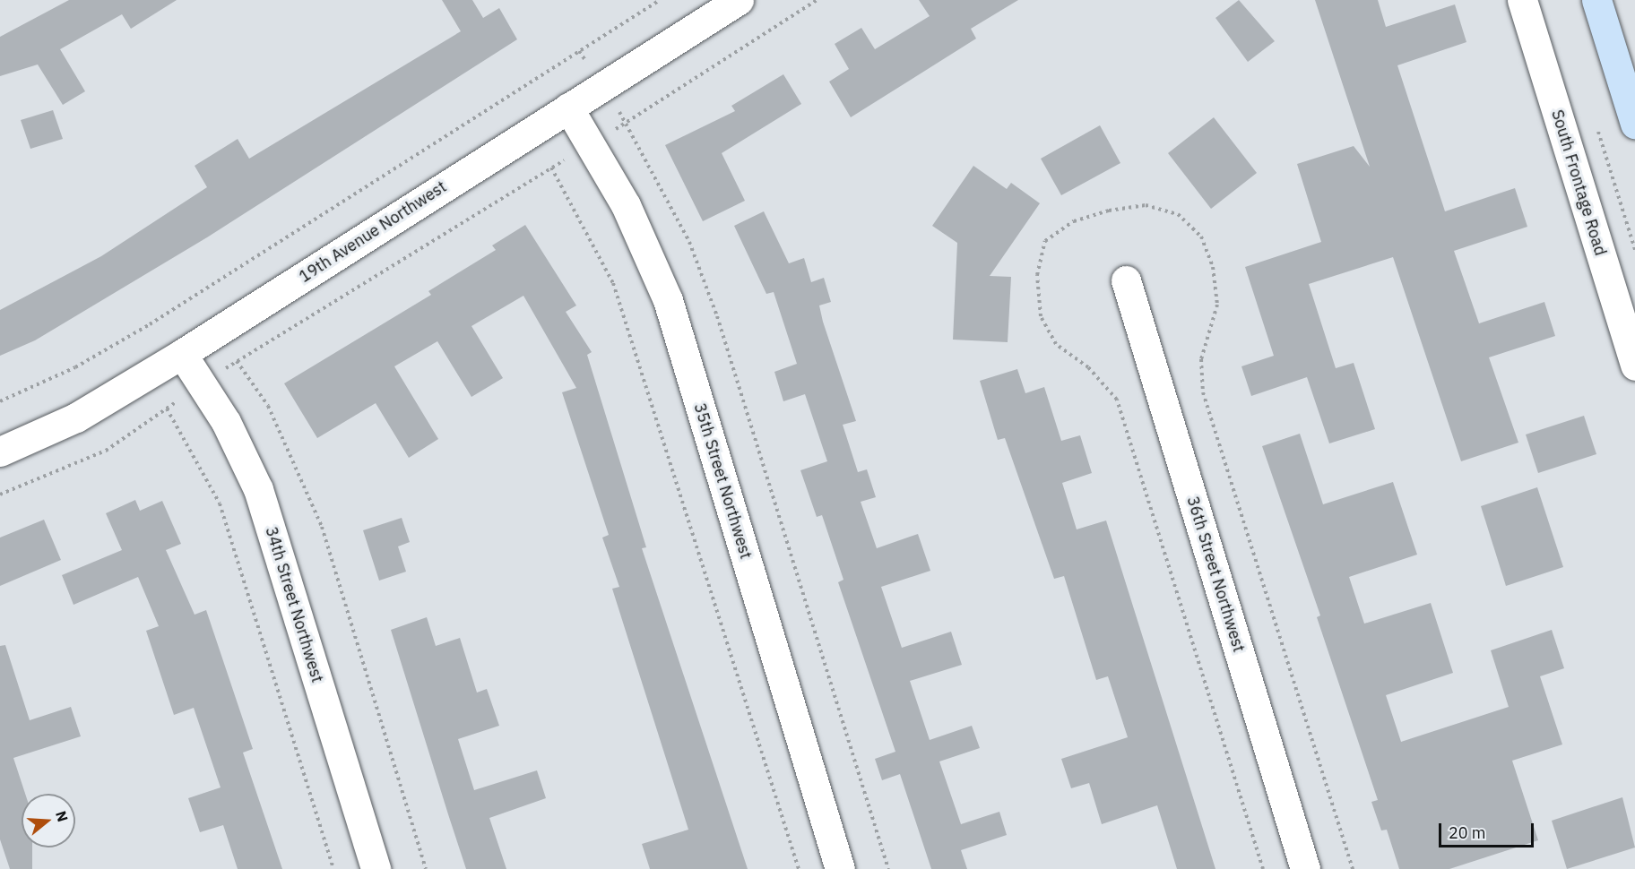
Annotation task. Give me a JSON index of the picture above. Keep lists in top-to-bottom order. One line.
{"streets":{"street":["South Frontage Road","19th Avenue Northwest","35th Street Northwest","36th Street Northwest","34th Street Northwest"]},"crossings":[["19th Avenue Northwest","35th Street Northwest"],["19th Avenue Northwest","34th Street Northwest"]],"scale_bar":"20 m","north":"right"}
